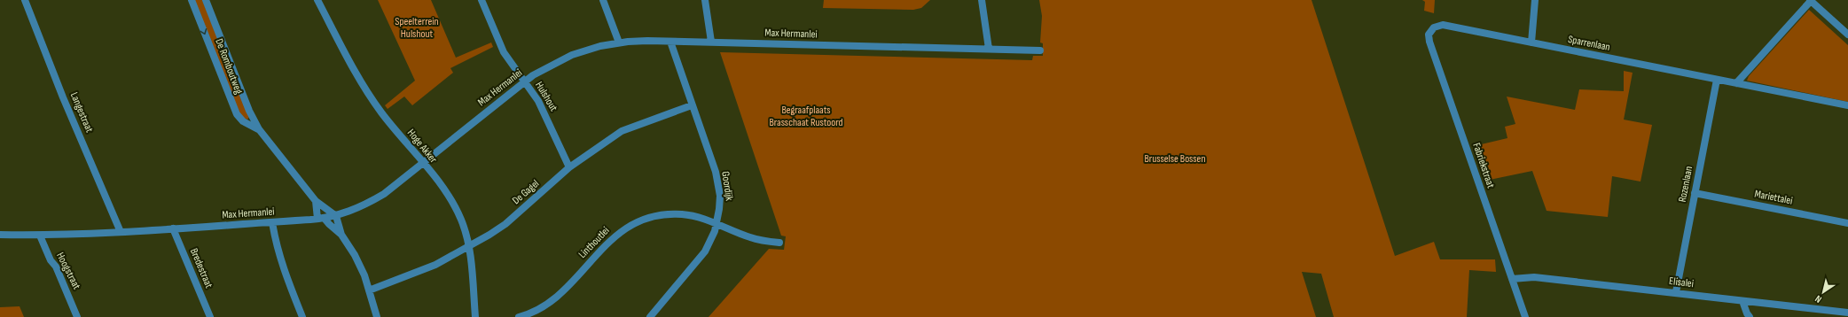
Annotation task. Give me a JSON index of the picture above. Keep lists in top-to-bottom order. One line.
{"streets":{"street":["Max Hermanlei","Sparrenlaan","De Romboutweg","Hulshout","Langestraat","Hoge Akker","Fabriekstraat","Rozenlaan","Goordijk","De Gagel","Mariettalei","Linthoutlei","Bredestraat","Hoogstraat","Elisalei"]},"crossings":[["Max Hermanlei","De Romboutweg"],["Max Hermanlei","Hulshout"],["Max Hermanlei","Langestraat"],["Max Hermanlei","Hoge Akker"],["Max Hermanlei","Goordijk"],["Max Hermanlei","Bredestraat"],["Max Hermanlei","Hoogstraat"],["Sparrenlaan","Fabriekstraat"],["Sparrenlaan","Rozenlaan"],["Hulshout","De Gagel"],["Hoge Akker","De Gagel"],["Fabriekstraat","Elisalei"],["Rozenlaan","Mariettalei"],["Rozenlaan","Elisalei"],["Goordijk","De Gagel"],["Goordijk","Linthoutlei"]],"parks":["Speelterrein Hulshout","Begraafplaats Brasschaat Rustoord","Brusselse Bossen"],"north":"bottom left"}
